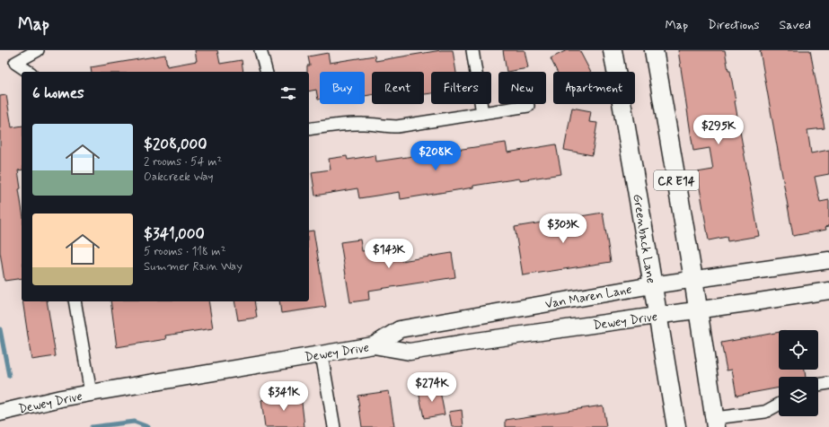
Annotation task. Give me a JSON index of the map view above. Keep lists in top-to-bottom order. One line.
{"streets":{"main road":["CR E14","Greenback Lane","Van Maren Lane","Dewey Drive"]},"crossings":[["CR E14","Van Maren Lane"],["CR E14","Dewey Drive"],["Greenback Lane","Van Maren Lane"],["Greenback Lane","Dewey Drive"],["Van Maren Lane","Dewey Drive"]],"page":{"header":"Map","nav":["Map","Directions","Saved"],"chip":["Buy","Rent","Filters","New","Apartment"],"heading":"6 homes","price":["$295K","$208K","$303K","$143K","$274K","$341K"],"list":[{"name":"$208,000","note":"2 rooms · 54 m² · Oakcreek Way"},{"name":"$341,000","note":"5 rooms · 118 m² · Summer Rain Way"}]}}
